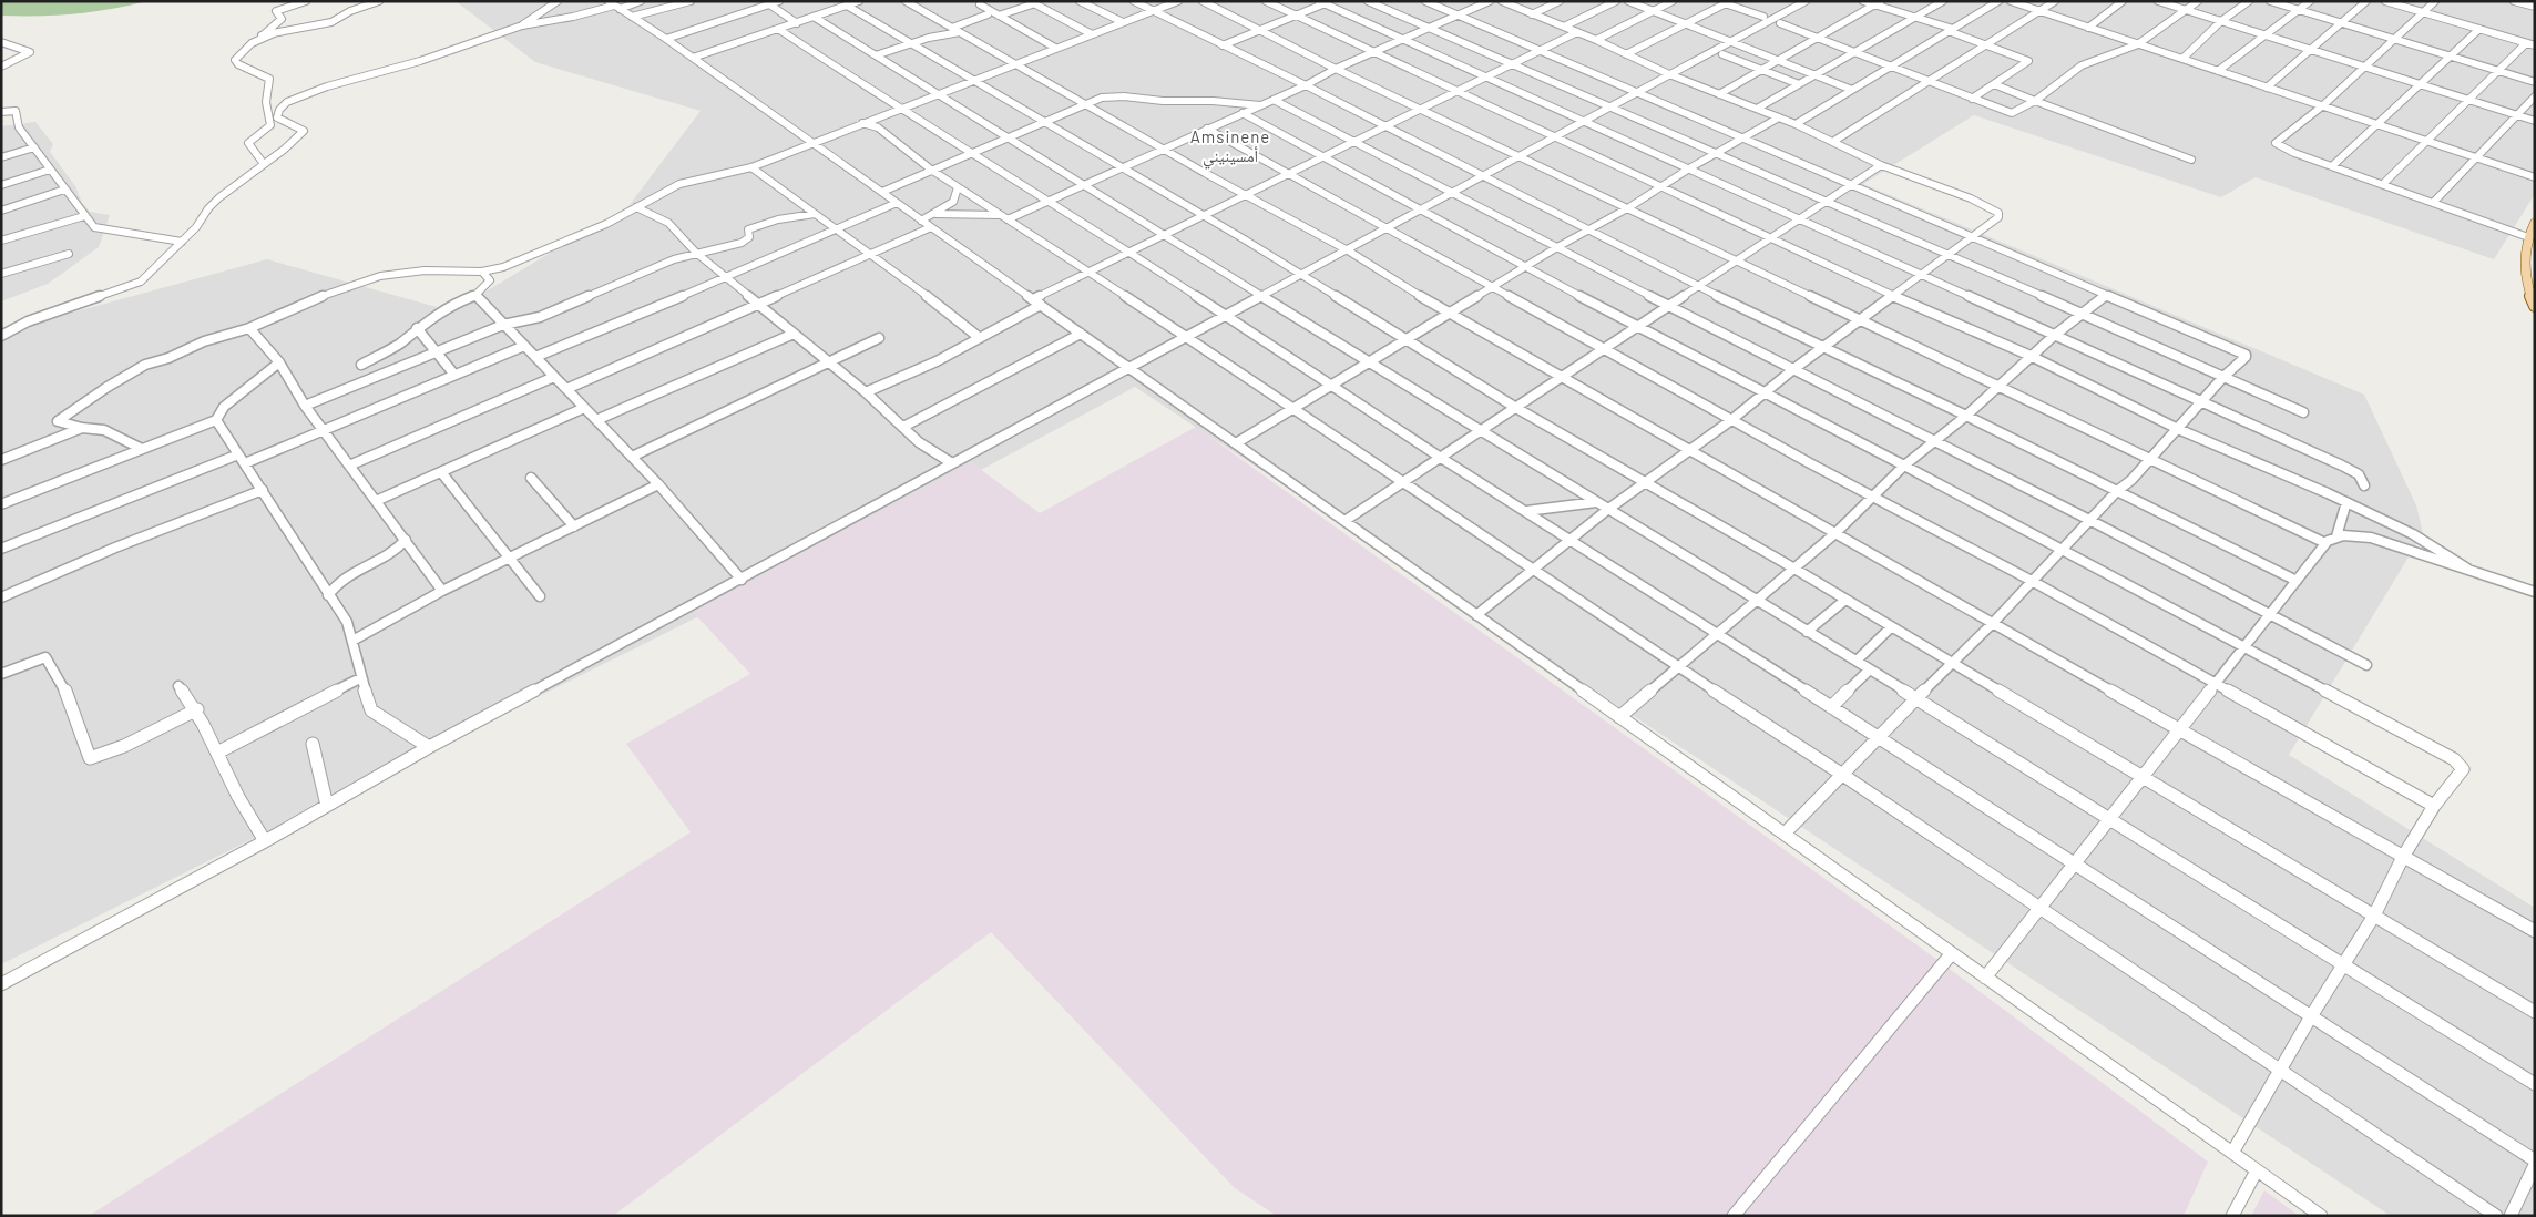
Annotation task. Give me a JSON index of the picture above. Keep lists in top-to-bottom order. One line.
{"districts":["Amsinene أمسينيني"]}
